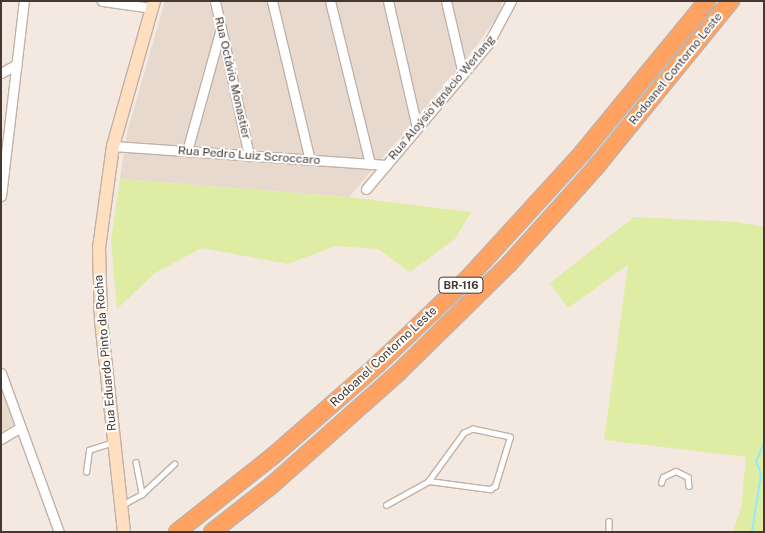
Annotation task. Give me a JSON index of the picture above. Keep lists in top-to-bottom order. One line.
{"streets":{"highway":["Rodoanel Contorno Leste","BR-116"],"main road":["Rua Eduardo Pinto da Rocha"],"street":["Rua Octávio Monastier","Rua Aloýsio Ignácio Werlang","Rua Pedro Luiz Scroccaro"]},"crossings":[["Rua Octávio Monastier","Rua Pedro Luiz Scroccaro"],["Rua Aloýsio Ignácio Werlang","Rua Pedro Luiz Scroccaro"],["Rua Pedro Luiz Scroccaro","Rua Eduardo Pinto da Rocha"]]}
